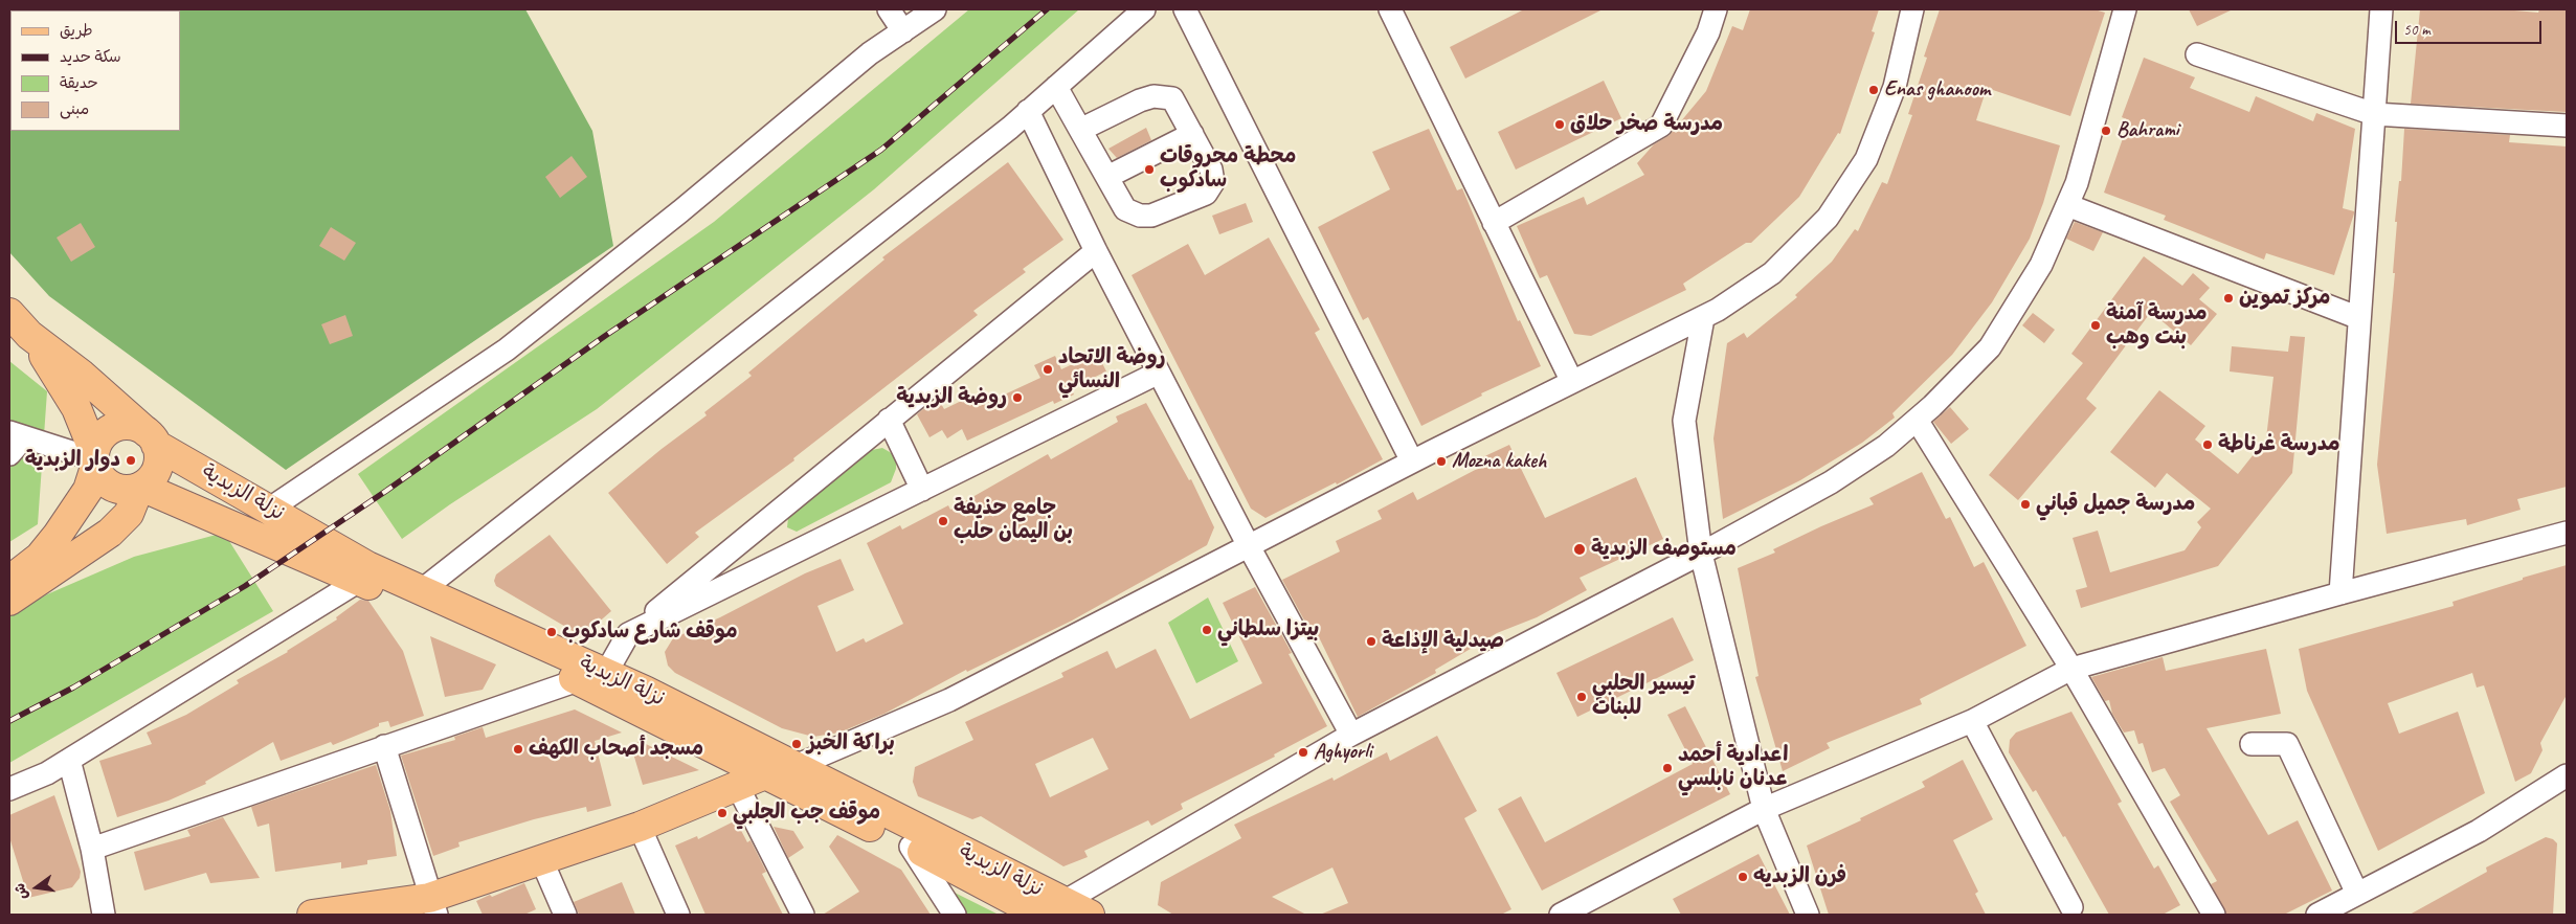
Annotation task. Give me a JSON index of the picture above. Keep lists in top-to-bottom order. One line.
{"streets":{"main road":["نزلة الزبدية"]},"places":["Enas ghanoom","مدرسة صخر حلاق","Bahrami","محطة محروقات سادكوب","مركز تموين","مدرسة آمنة بنت وهب","روضة الاتحاد النسائي","روضة الزبدية","مدرسة غرناطة","دوار الزبدية","Mozna kakeh","مدرسة جميل قباني","جامع حذيفة بن اليمان حلب","مستوصف الزبدية","بيتزا سلطاني","موقف شارع سادكوب","صيدلية الإذاعة","تيسير الحلبي للبنات","براكة الخبز","مسجد أصحاب الكهف","Aghyorli","اعدادية أحمد عدنان نابلسي","موقف جب الجلبي","فرن الزبديه"],"legend":["طريق","سكة حديد","حديقة","مبنى"],"scale_bar":"50 m","north":"left"}
